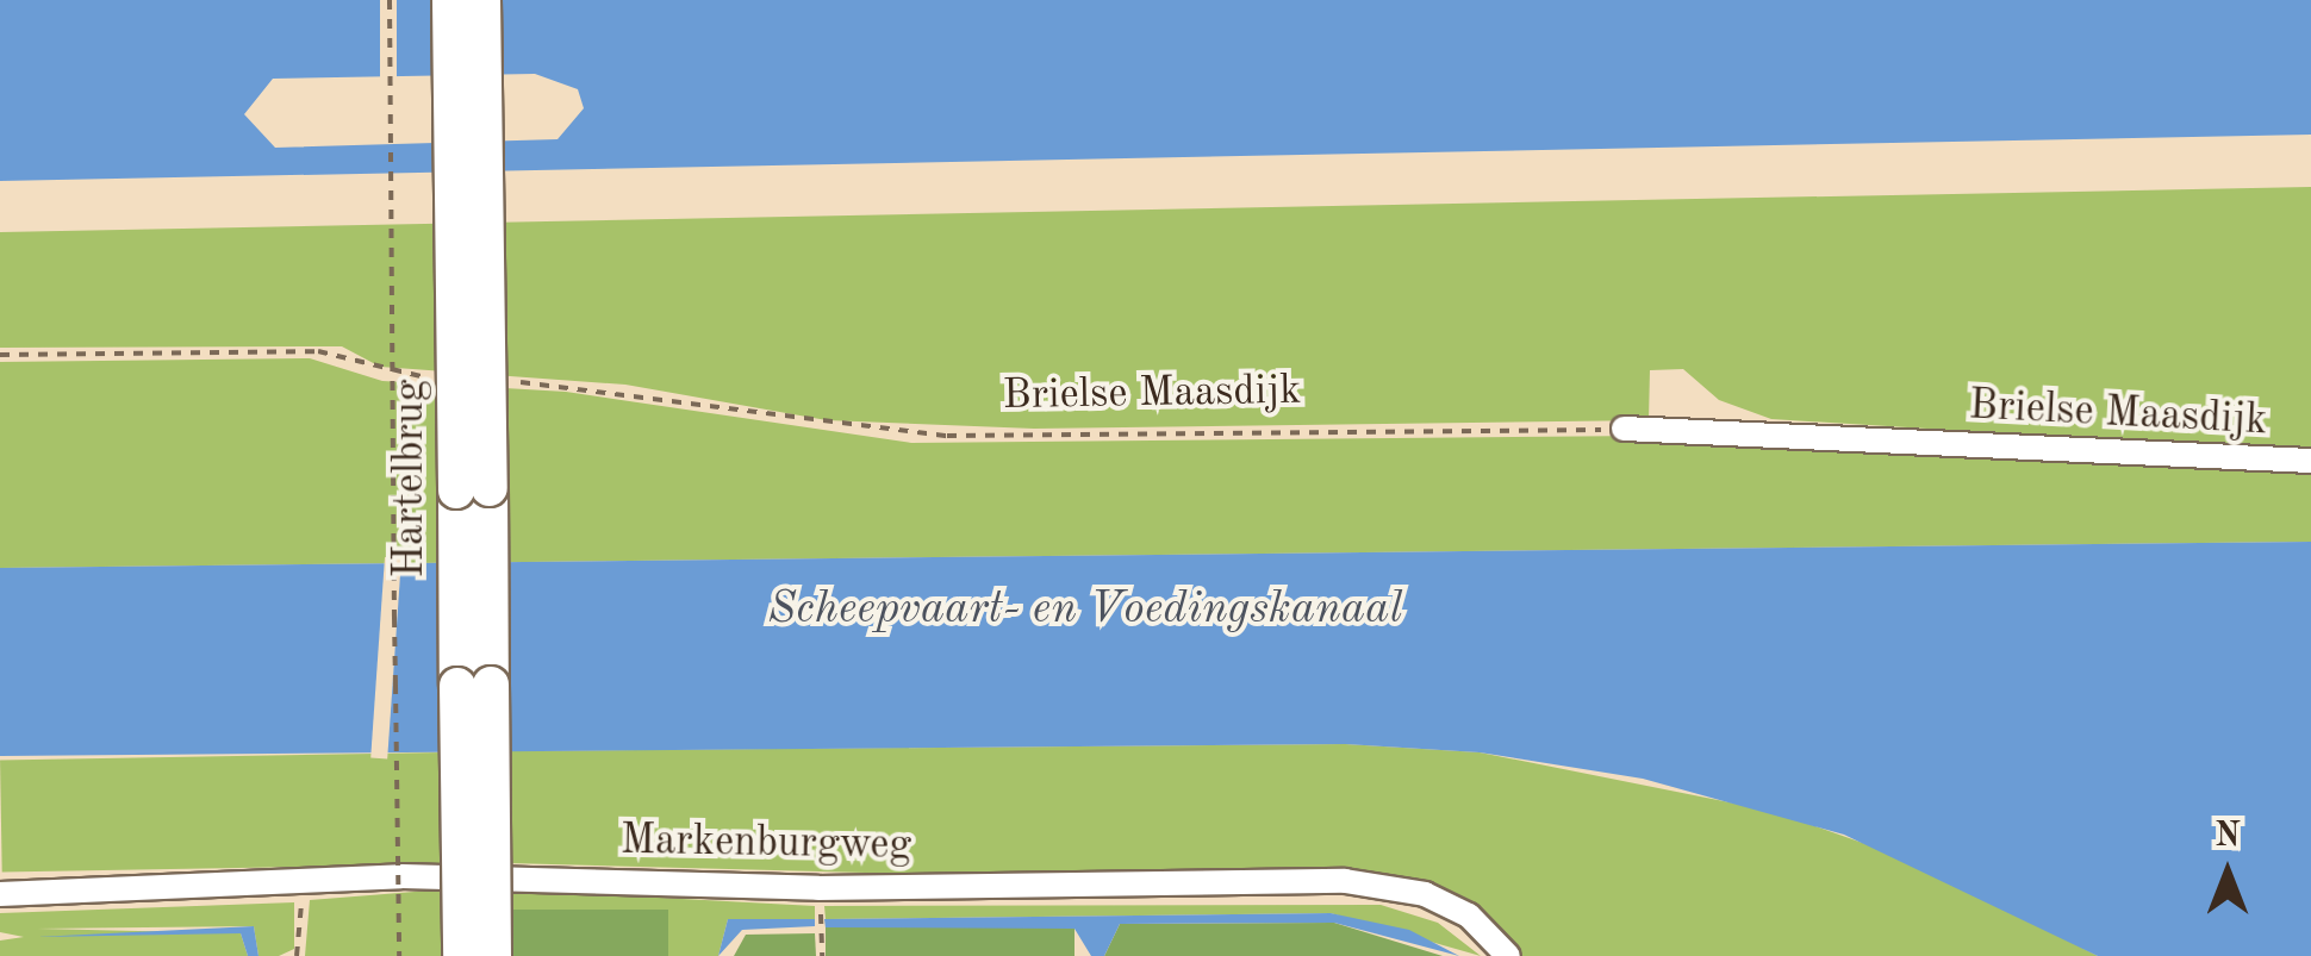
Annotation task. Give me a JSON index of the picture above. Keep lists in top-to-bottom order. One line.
{"streets":{"main road":["Hartelbrug"],"street":["Brielse Maasdijk","Markenburgweg"]},"water":["Scheepvaart- en Voedingskanaal"],"north":"top"}
